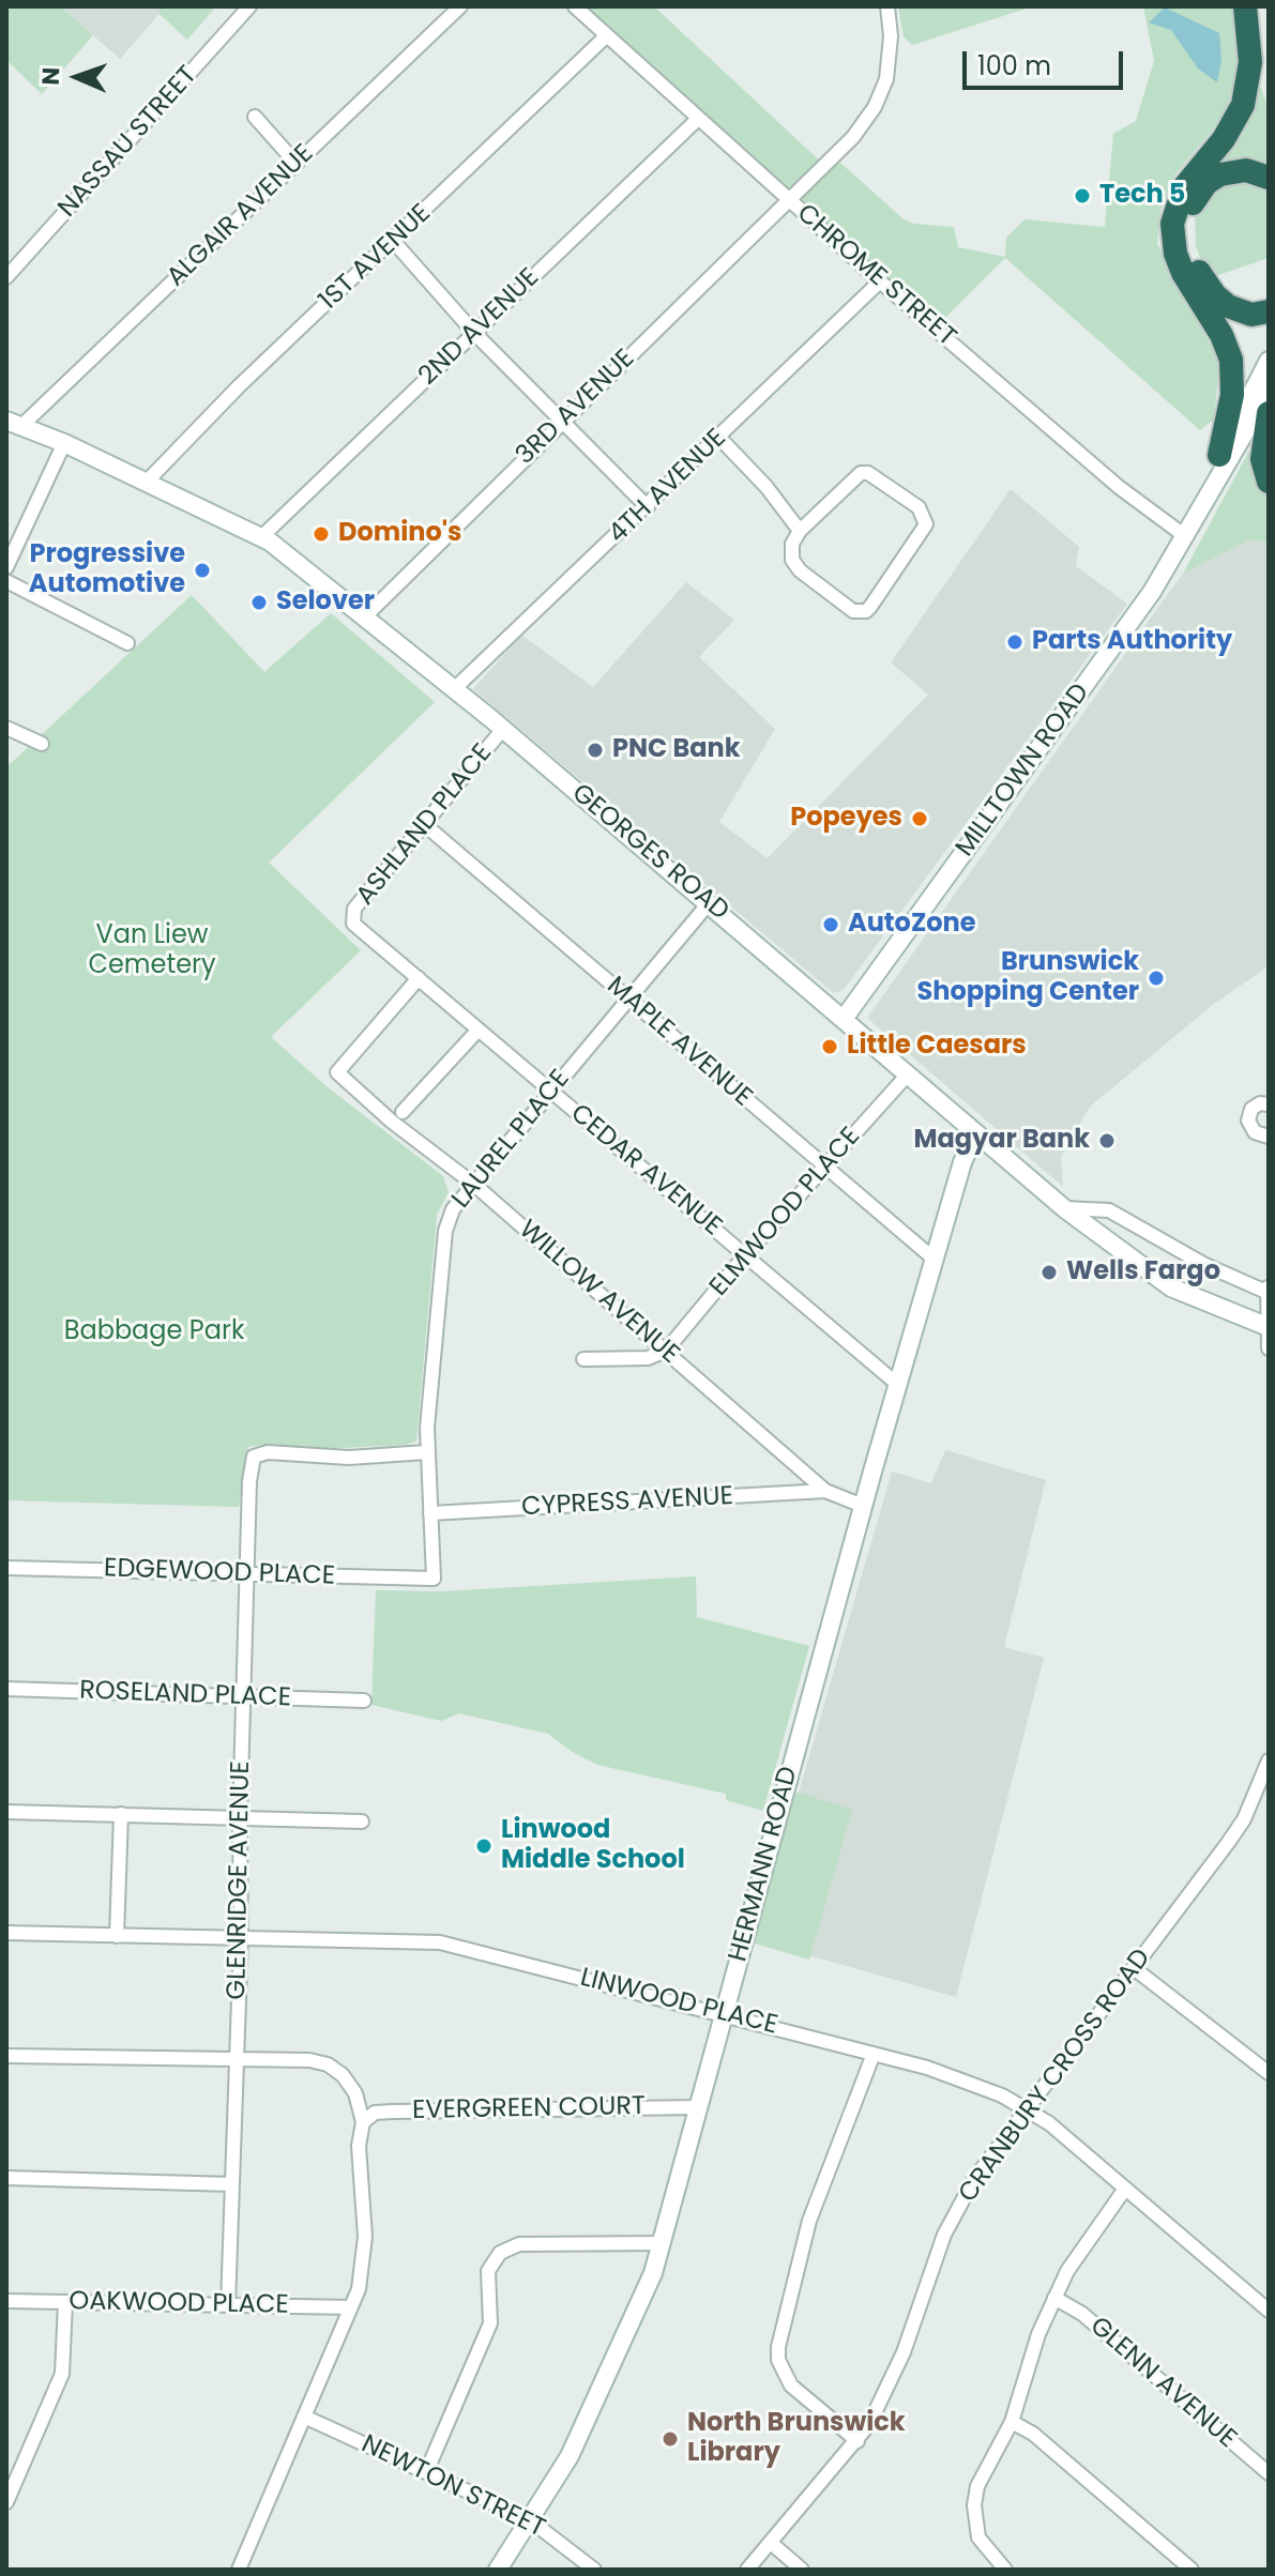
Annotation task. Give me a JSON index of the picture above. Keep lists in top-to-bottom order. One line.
{"streets":{"street":["NASSAU STREET","ALGAIR AVENUE","1ST AVENUE","CHROME STREET","2ND AVENUE","3RD AVENUE","4TH AVENUE","MILLTOWN ROAD","ASHLAND PLACE","GEORGES ROAD","MAPLE AVENUE","LAUREL PLACE","CEDAR AVENUE","ELMWOOD PLACE","WILLOW AVENUE","CYPRESS AVENUE","EDGEWOOD PLACE","ROSELAND PLACE","HERMANN ROAD","GLENRIDGE AVENUE","LINWOOD PLACE","CRANBURY CROSS ROAD","EVERGREEN COURT","OAKWOOD PLACE","GLENN AVENUE","NEWTON STREET"]},"crossings":[["ALGAIR AVENUE","GEORGES ROAD"],["1ST AVENUE","CHROME STREET"],["1ST AVENUE","GEORGES ROAD"],["CHROME STREET","2ND AVENUE"],["CHROME STREET","3RD AVENUE"],["CHROME STREET","4TH AVENUE"],["CHROME STREET","MILLTOWN ROAD"],["2ND AVENUE","GEORGES ROAD"],["3RD AVENUE","GEORGES ROAD"],["4TH AVENUE","GEORGES ROAD"],["MILLTOWN ROAD","GEORGES ROAD"],["ASHLAND PLACE","GEORGES ROAD"],["ASHLAND PLACE","MAPLE AVENUE"],["ASHLAND PLACE","CEDAR AVENUE"],["GEORGES ROAD","LAUREL PLACE"],["GEORGES ROAD","ELMWOOD PLACE"],["GEORGES ROAD","HERMANN ROAD"],["MAPLE AVENUE","LAUREL PLACE"],["MAPLE AVENUE","ELMWOOD PLACE"],["MAPLE AVENUE","HERMANN ROAD"],["LAUREL PLACE","CEDAR AVENUE"],["LAUREL PLACE","WILLOW AVENUE"],["LAUREL PLACE","CYPRESS AVENUE"],["LAUREL PLACE","EDGEWOOD PLACE"],["LAUREL PLACE","GLENRIDGE AVENUE"],["CEDAR AVENUE","ELMWOOD PLACE"],["CEDAR AVENUE","WILLOW AVENUE"],["CEDAR AVENUE","HERMANN ROAD"],["ELMWOOD PLACE","WILLOW AVENUE"],["WILLOW AVENUE","CYPRESS AVENUE"],["WILLOW AVENUE","HERMANN ROAD"],["EDGEWOOD PLACE","GLENRIDGE AVENUE"],["ROSELAND PLACE","GLENRIDGE AVENUE"],["HERMANN ROAD","LINWOOD PLACE"],["HERMANN ROAD","EVERGREEN COURT"],["HERMANN ROAD","NEWTON STREET"],["GLENRIDGE AVENUE","LINWOOD PLACE"],["GLENRIDGE AVENUE","OAKWOOD PLACE"],["LINWOOD PLACE","CRANBURY CROSS ROAD"]],"parks":["Van Liew Cemetery","Babbage Park"],"places":["Tech 5","Domino's","Progressive Automotive","Selover","Parts Authority","PNC Bank","Popeyes","AutoZone","Brunswick Shopping Center","Little Caesars","Magyar Bank","Wells Fargo","Linwood Middle School","North Brunswick Library"],"scale_bar":"100 m","north":"left"}
